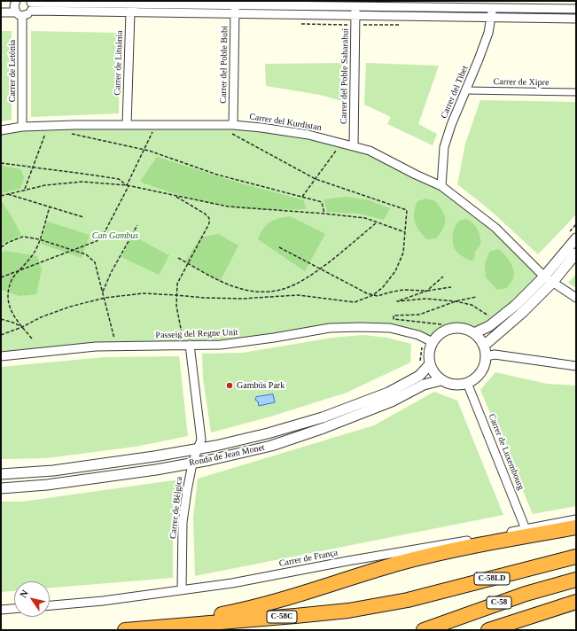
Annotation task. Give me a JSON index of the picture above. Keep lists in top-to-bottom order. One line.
{"streets":{"highway":["C-58LD","C-58","C-58C"],"street":["Carrer de Lituània","Carrer del Poble Bubi","Carrer de Letònia","Carrer del Poble Saharahui","Carrer de Xipre","Carrer del Tibet","Carrer del Kurdistan","Passeig del Regne Unit","Carrer de Luxembourg","Ronda de Jean Monet","Carrer de Bèlgica","Carrer de França"]},"crossings":[["Carrer de Lituània","Carrer del Kurdistan"],["Carrer del Poble Bubi","Carrer del Kurdistan"],["Carrer de Letònia","Carrer del Kurdistan"],["Carrer del Poble Saharahui","Carrer del Kurdistan"],["Carrer de Xipre","Carrer del Tibet"],["Carrer del Tibet","Carrer del Kurdistan"],["Passeig del Regne Unit","Carrer de Luxembourg"],["Passeig del Regne Unit","Ronda de Jean Monet"],["Passeig del Regne Unit","Carrer de Bèlgica"],["Carrer de Luxembourg","Ronda de Jean Monet"],["Carrer de Luxembourg","Carrer de França"],["Ronda de Jean Monet","Carrer de Bèlgica"],["Carrer de Bèlgica","Carrer de França"],["C-58LD","C-58C"]],"parks":["Can Gambus"],"places":["Gambús Park"],"north":"top left"}
